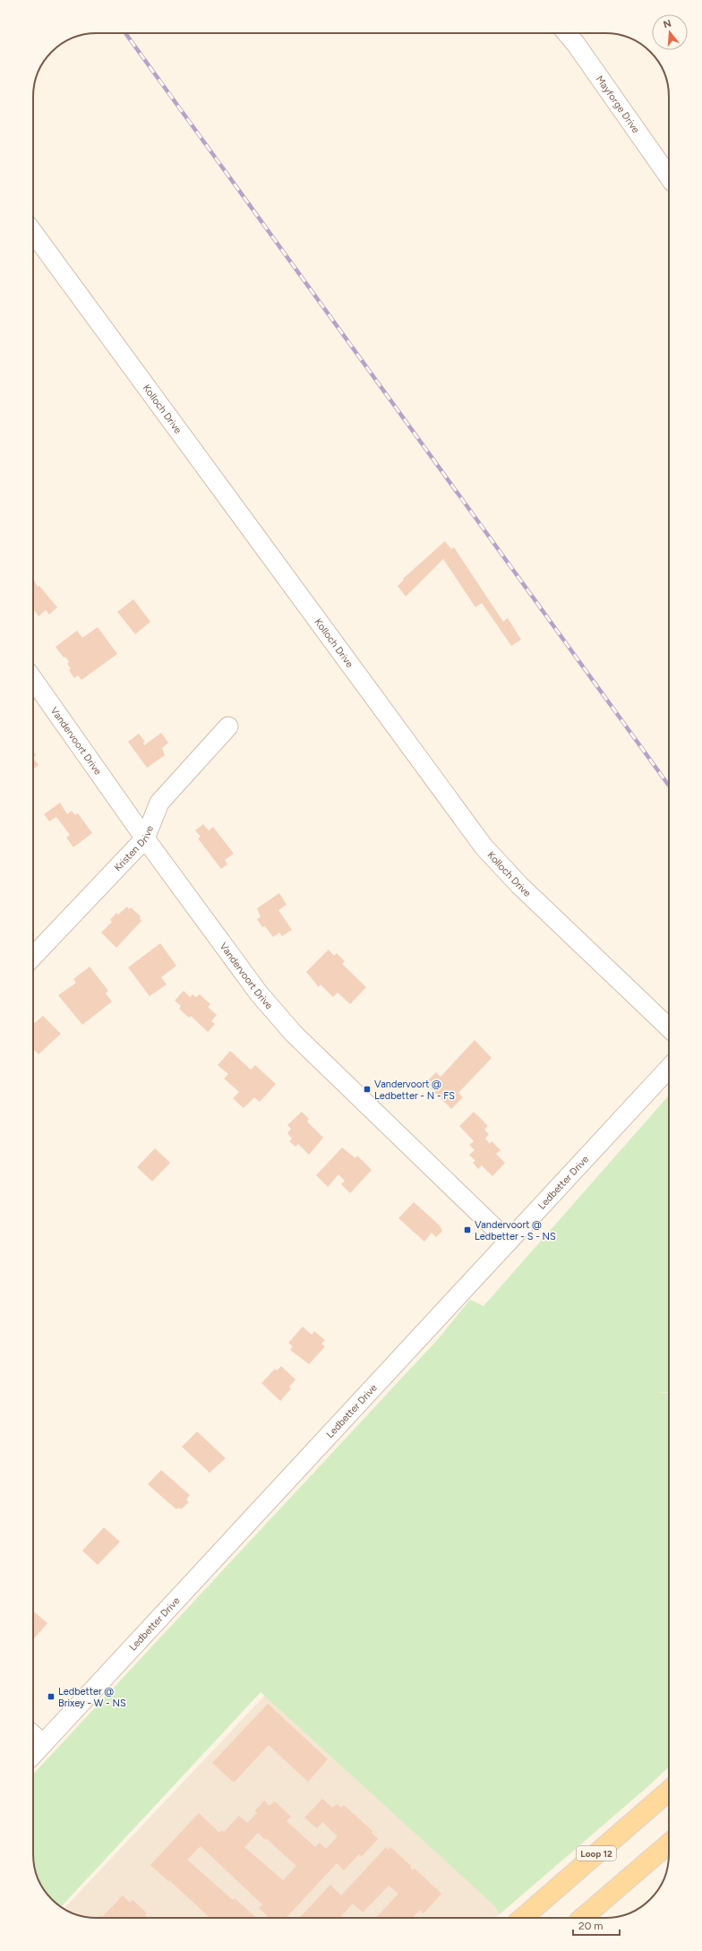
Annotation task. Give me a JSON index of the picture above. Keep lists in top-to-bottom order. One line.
{"streets":{"main road":["Loop 12"],"street":["Mayforge Drive","Kolloch Drive","Vandervoort Drive","Kristen Drive","Ledbetter Drive"]},"crossings":[["Vandervoort Drive","Kristen Drive"],["Vandervoort Drive","Ledbetter Drive"]],"places":{"transit":["Vandervoort @ Ledbetter - N - FS","Vandervoort @ Ledbetter - S - NS","Ledbetter @ Brixey - W - NS"]},"scale_bar":"20 m","north":"top"}
